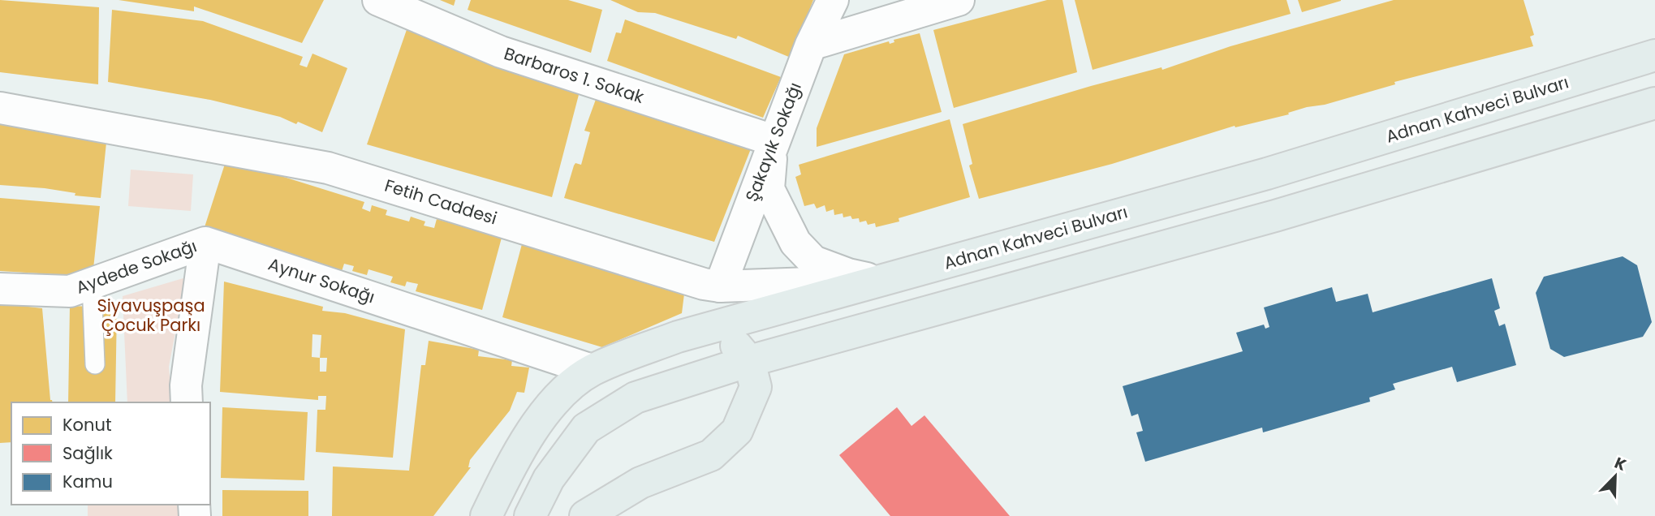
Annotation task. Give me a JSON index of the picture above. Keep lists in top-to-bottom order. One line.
{"streets":{"main road":["Adnan Kahveci Bulvarı"],"street":["Barbaros 1. Sokak","Şakayık Sokağı","Fetih Caddesi","Aydede Sokağı","Aynur Sokağı"]},"crossings":[["Barbaros 1. Sokak","Şakayık Sokağı"],["Adnan Kahveci Bulvarı","Fetih Caddesi"],["Adnan Kahveci Bulvarı","Aynur Sokağı"],["Şakayık Sokağı","Fetih Caddesi"],["Aydede Sokağı","Aynur Sokağı"]],"parks":["Siyavuşpaşa Çocuk Parkı"],"legend":["Konut","Sağlık","Kamu"],"north":"top right"}
